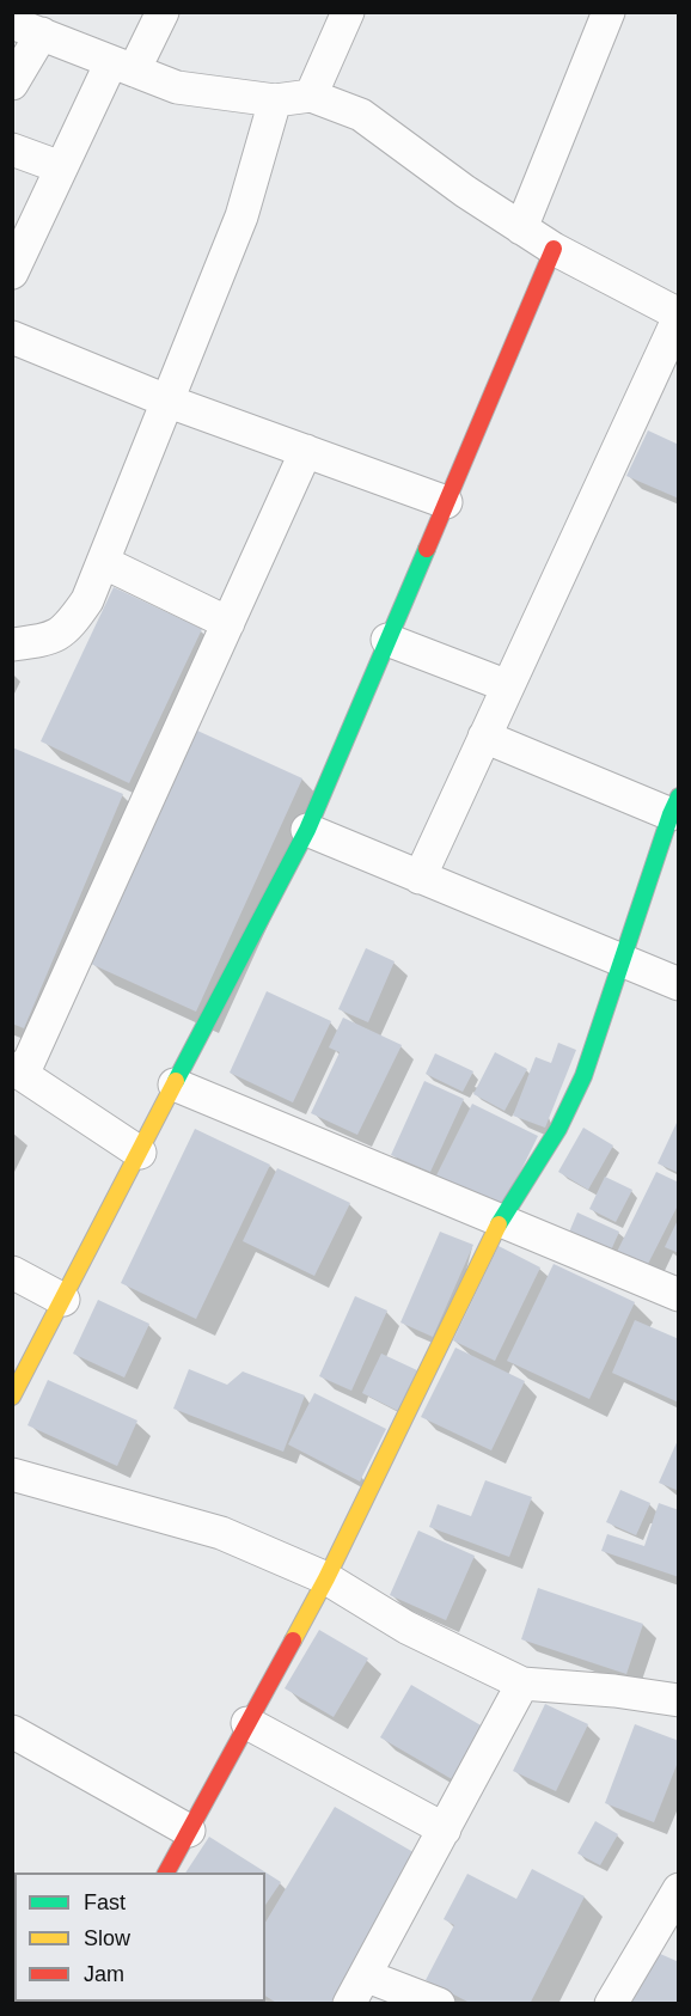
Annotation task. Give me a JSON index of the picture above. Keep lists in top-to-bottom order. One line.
{"legend":["Fast","Slow","Jam"]}
